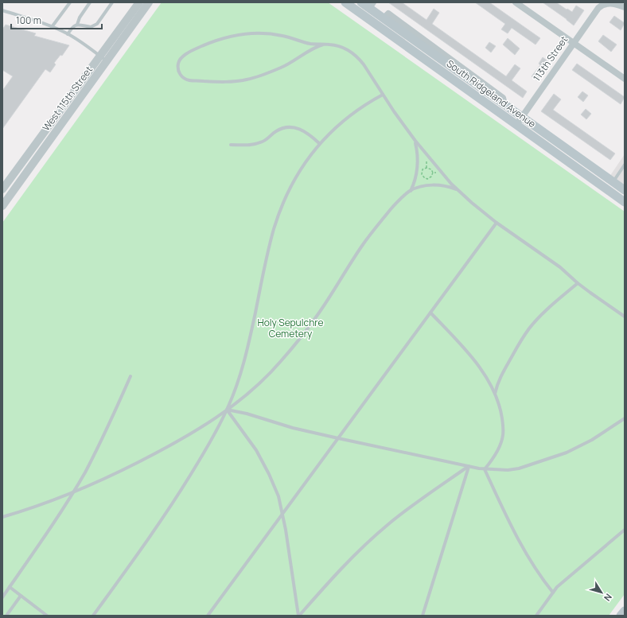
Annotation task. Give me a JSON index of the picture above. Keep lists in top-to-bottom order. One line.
{"streets":{"main road":["South Ridgeland Avenue"],"street":["113th Street","West 115th Street"]},"crossings":[["113th Street","South Ridgeland Avenue"]],"parks":["Holy Sepulchre Cemetery"],"scale_bar":"100 m","north":"bottom right"}
